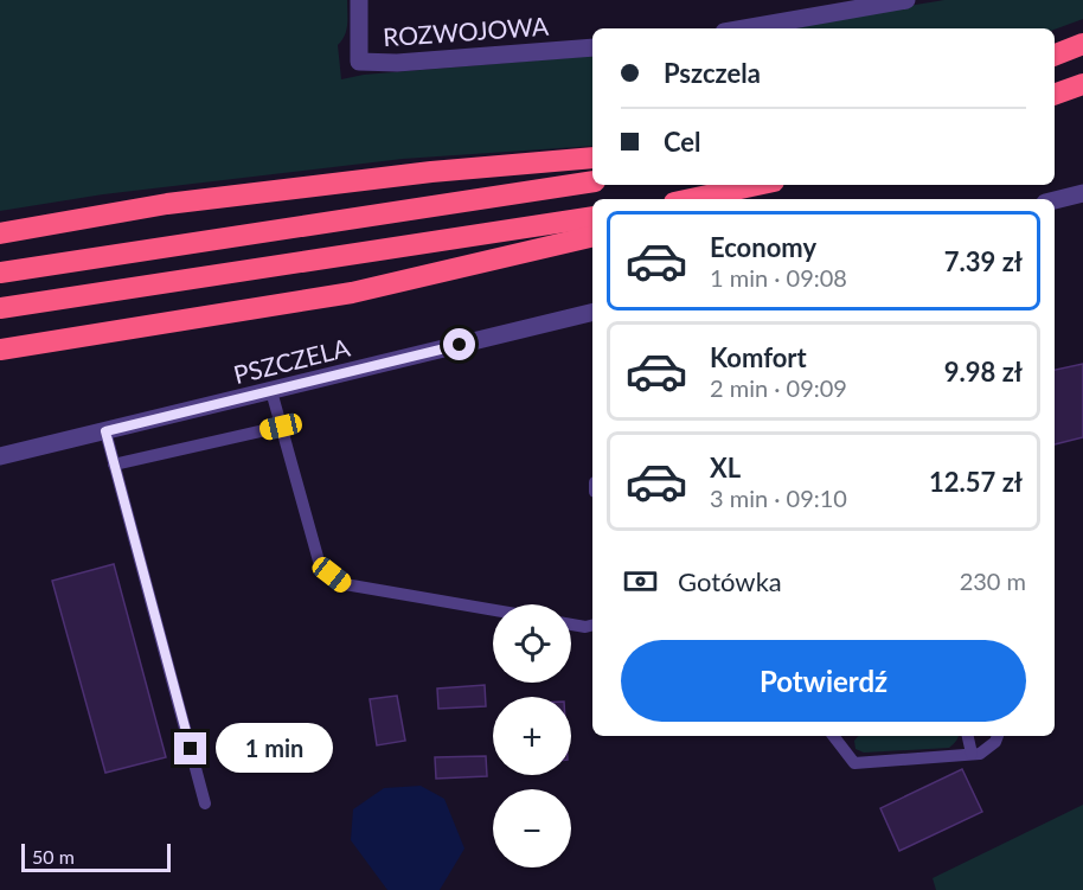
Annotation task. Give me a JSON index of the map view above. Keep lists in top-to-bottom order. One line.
{"streets":{"street":["ROZWOJOWA","PSZCZELA"]},"scale_bar":"50 m","page":{"banner":["Pszczela","Cel"],"list":[{"name":"Economy","note":"1 min · 09:08","value":"7.39 zł"},{"name":"Komfort","note":"2 min · 09:09","value":"9.98 zł"},{"name":"XL","note":"3 min · 09:10","value":"12.57 zł"}],"pay":["Gotówka","230 m"],"map_buttons":["+","−"],"buttons":"Potwierdź","bubble":"1 min","scale":"50 m"}}
